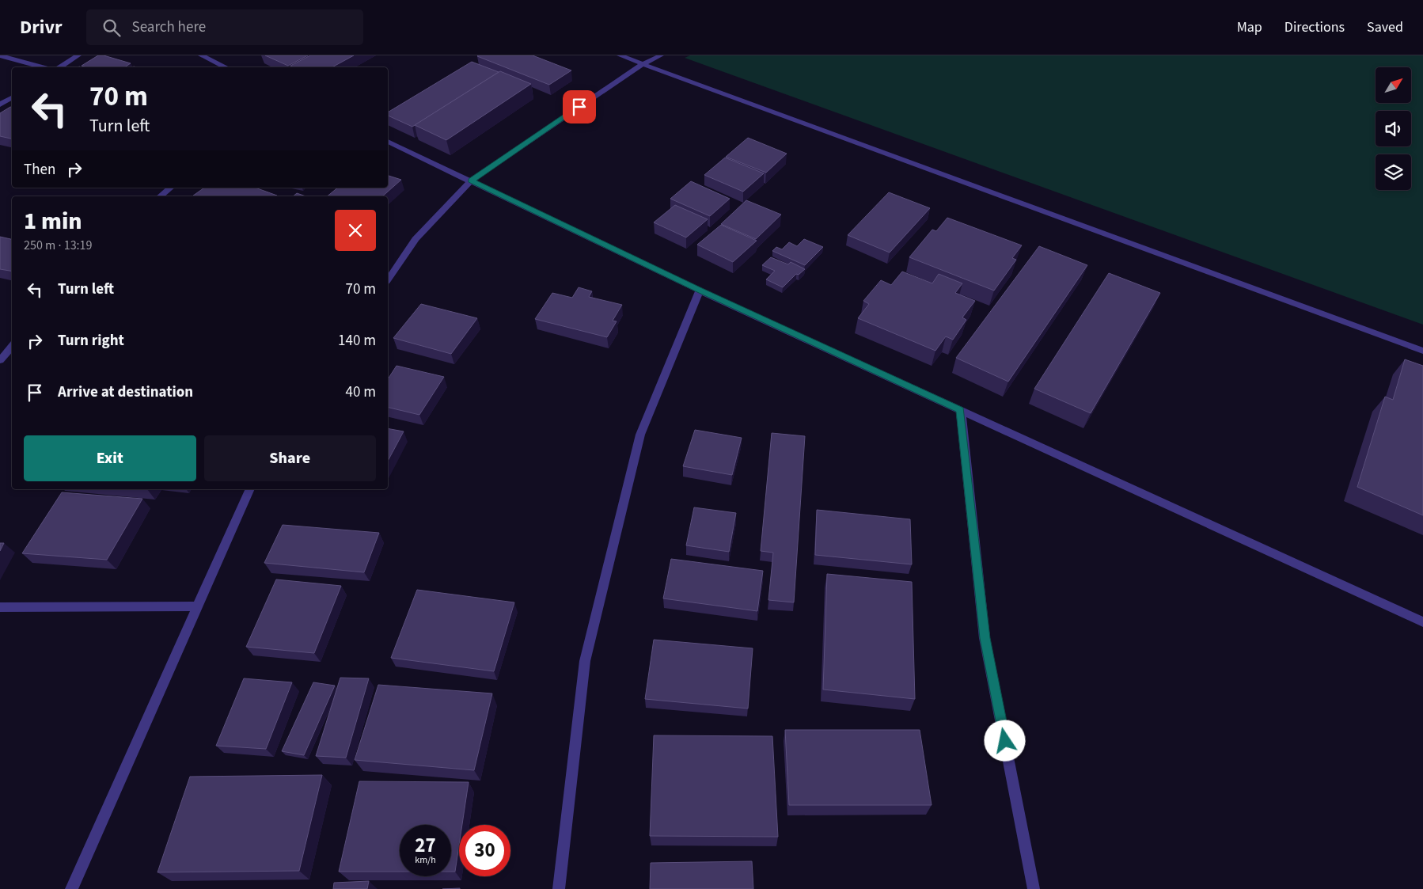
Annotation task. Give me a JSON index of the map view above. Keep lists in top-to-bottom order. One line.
{"north":"top right","page":{"header":"Drivr","search":"Search here","nav":["Map","Directions","Saved"],"turn":["70 m","Turn left"],"then":"Then","heading":["1 min","250 m · 13:19"],"list":[{"name":"Turn left","value":"70 m"},{"name":"Turn right","value":"140 m"},{"name":"Arrive at destination","value":"40 m"}],"buttons":["Exit","Share"],"speed":"27 km/h","limit":"30"}}
